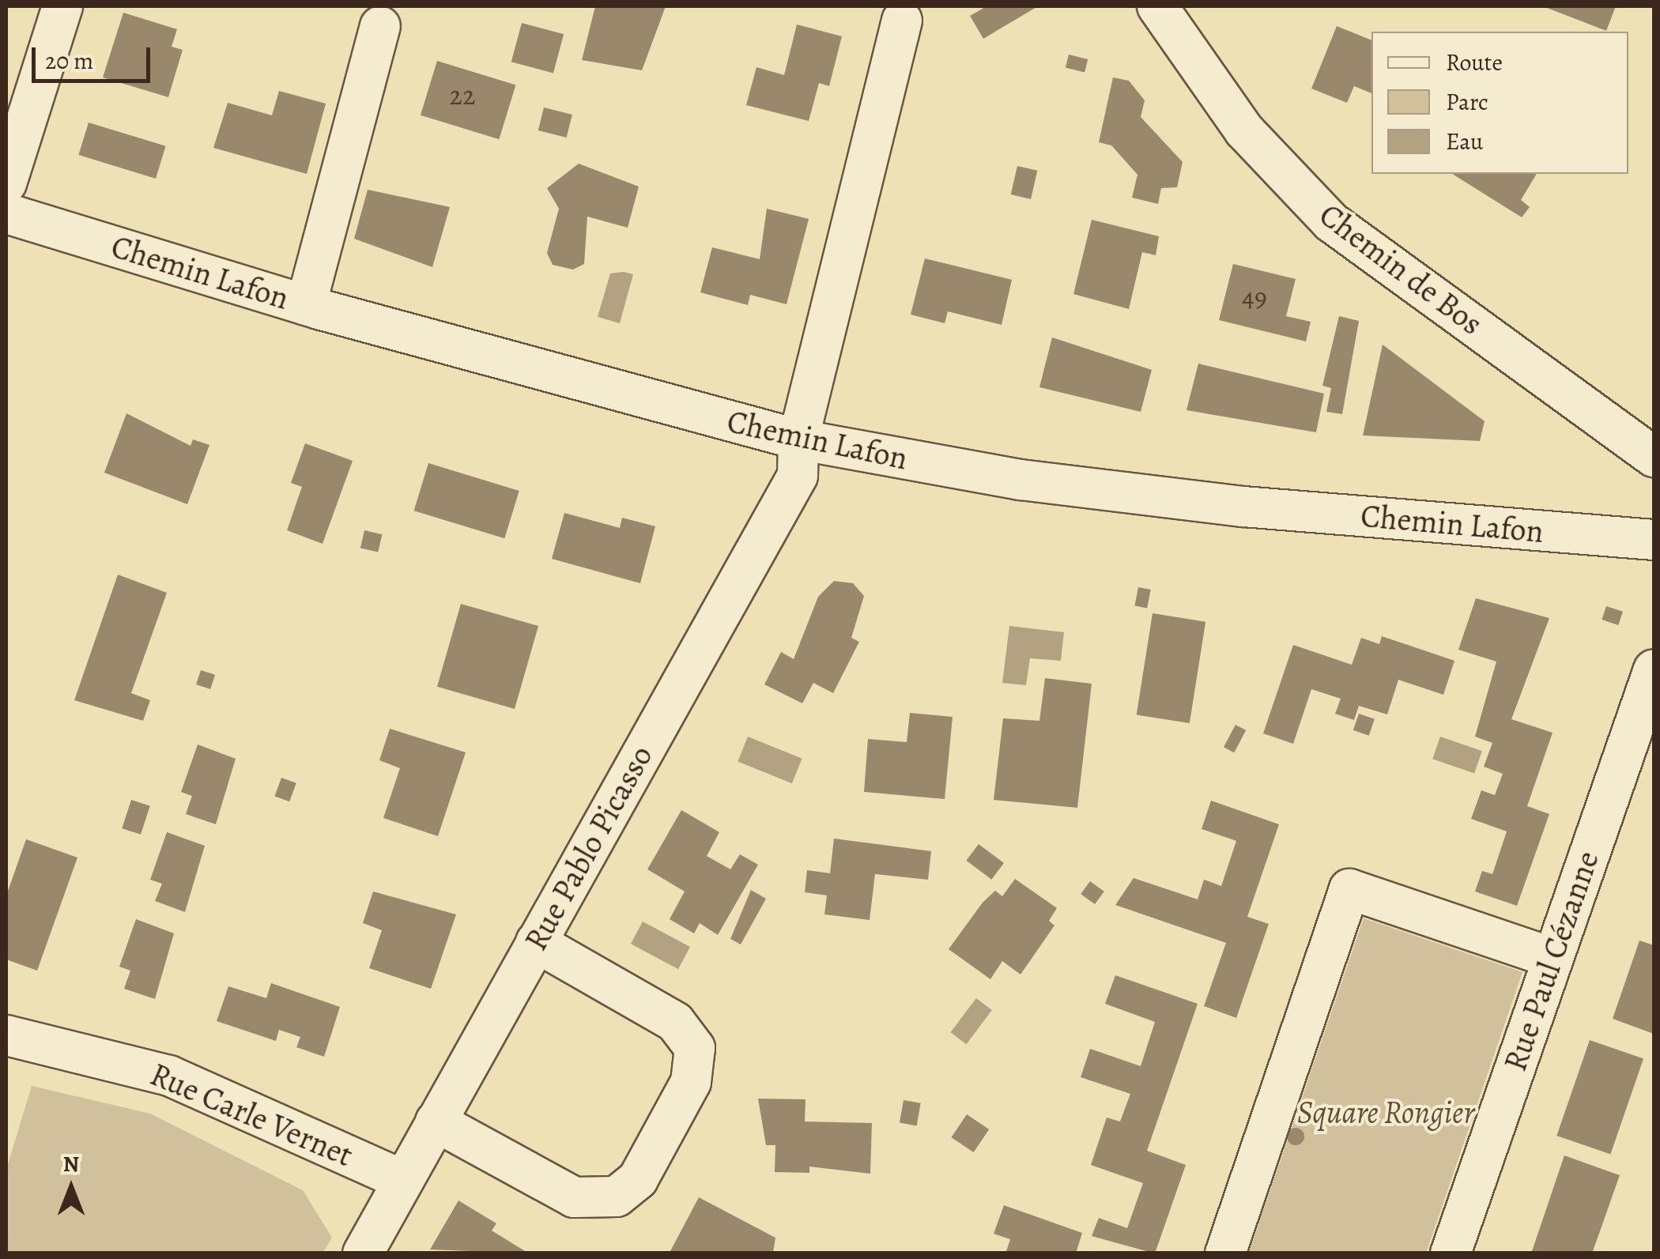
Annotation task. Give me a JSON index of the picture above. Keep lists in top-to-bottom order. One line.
{"streets":{"street":["Chemin de Bos","Chemin Lafon","Rue Pablo Picasso","Rue Paul Cézanne","Rue Carle Vernet"]},"crossings":[["Chemin Lafon","Rue Pablo Picasso"],["Rue Pablo Picasso","Rue Carle Vernet"]],"parks":["Square Rongier"],"house_numbers":["22","49"],"legend":["Route","Parc","Eau"],"scale_bar":"20 m","north":"top"}
